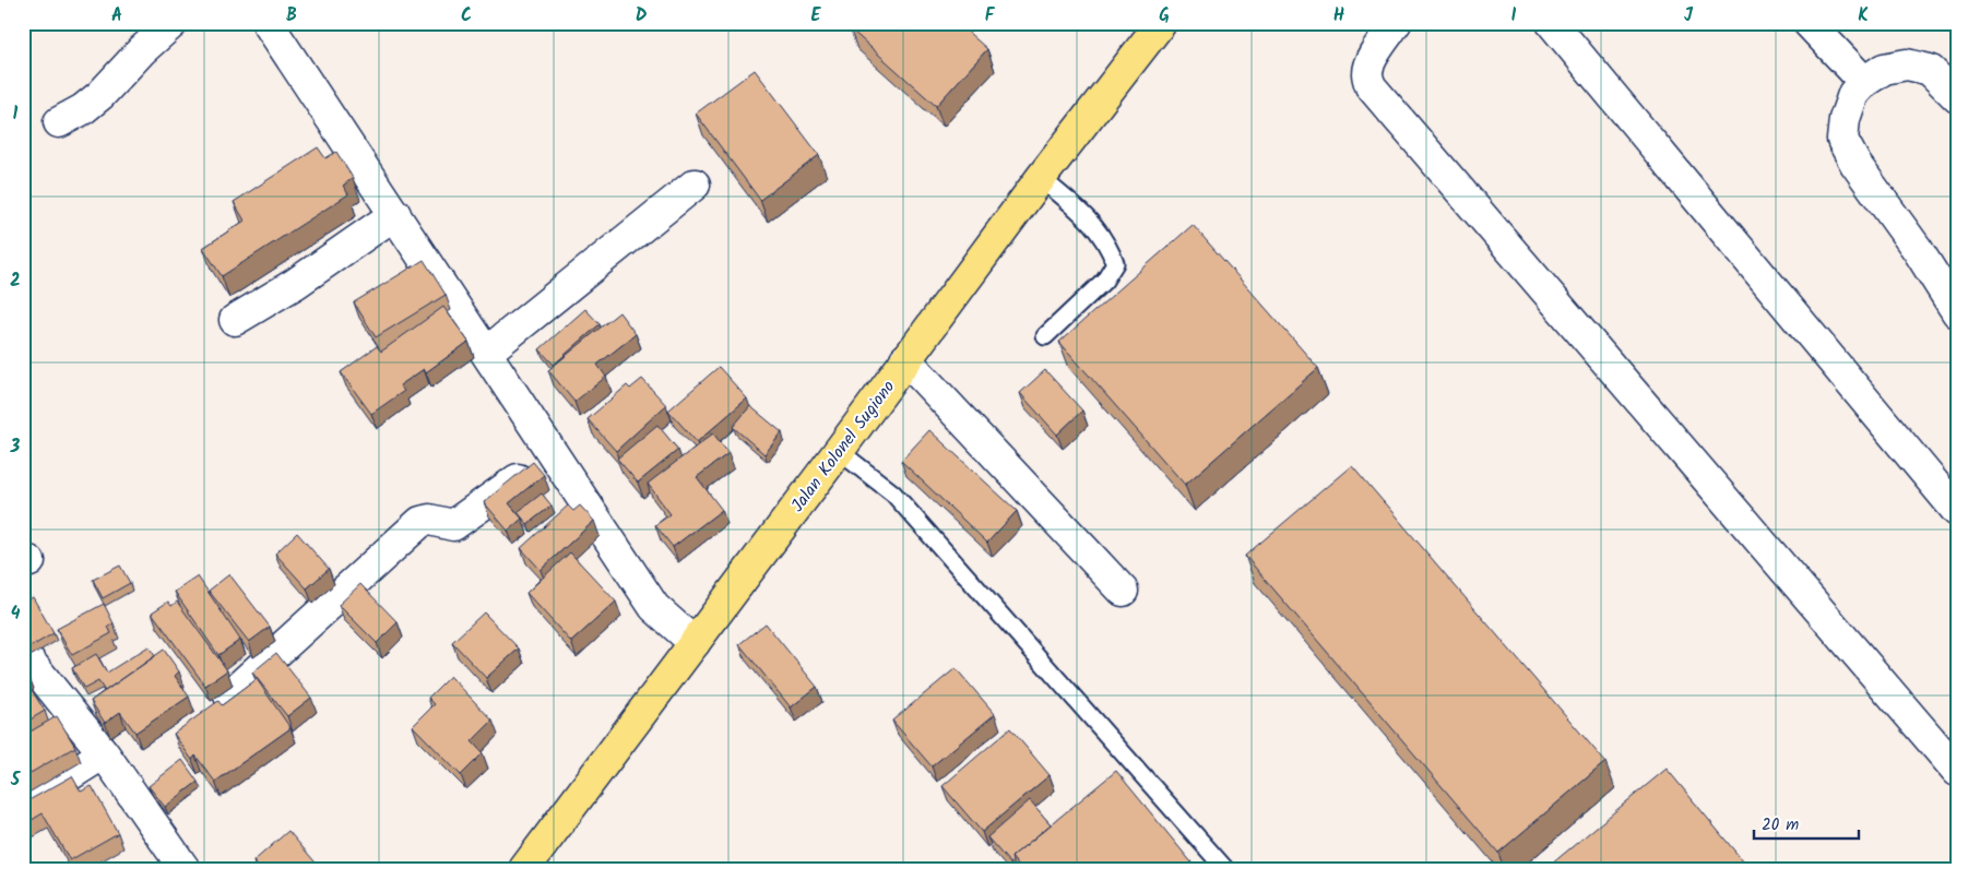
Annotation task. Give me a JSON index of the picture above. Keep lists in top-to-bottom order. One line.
{"streets":{"main road":["Jalan Kolonel Sugiono"]},"scale_bar":"20 m","grid":{"columns":["A","B","C","D","E","F","G","H","I","J","K"],"rows":["1","2","3","4","5"]}}
